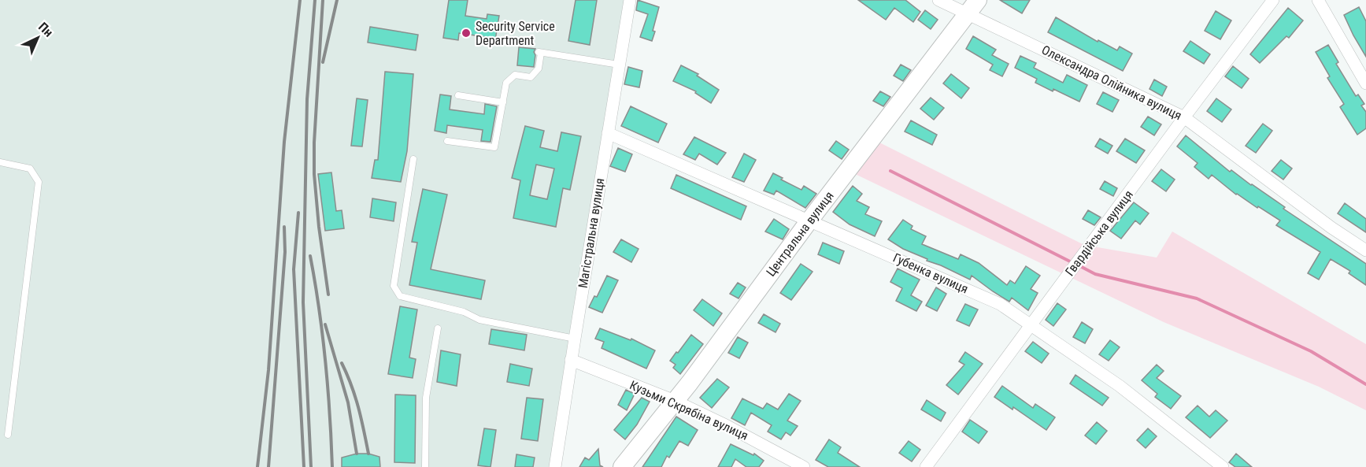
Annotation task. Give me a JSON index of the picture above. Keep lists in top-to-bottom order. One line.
{"streets":{"main road":["Центральна вулиця"],"street":["Олександра Олійника вулиця","Магістральна вулиця","Гвардійська вулиця","Губенка вулиця","Кузьми Скрябіна вулиця"]},"crossings":[["Олександра Олійника вулиця","Гвардійська вулиця"],["Олександра Олійника вулиця","Центральна вулиця"],["Магістральна вулиця","Губенка вулиця"],["Магістральна вулиця","Кузьми Скрябіна вулиця"],["Гвардійська вулиця","Губенка вулиця"],["Центральна вулиця","Губенка вулиця"],["Центральна вулиця","Кузьми Скрябіна вулиця"]],"places":["Security Service Department"],"north":"top right"}
